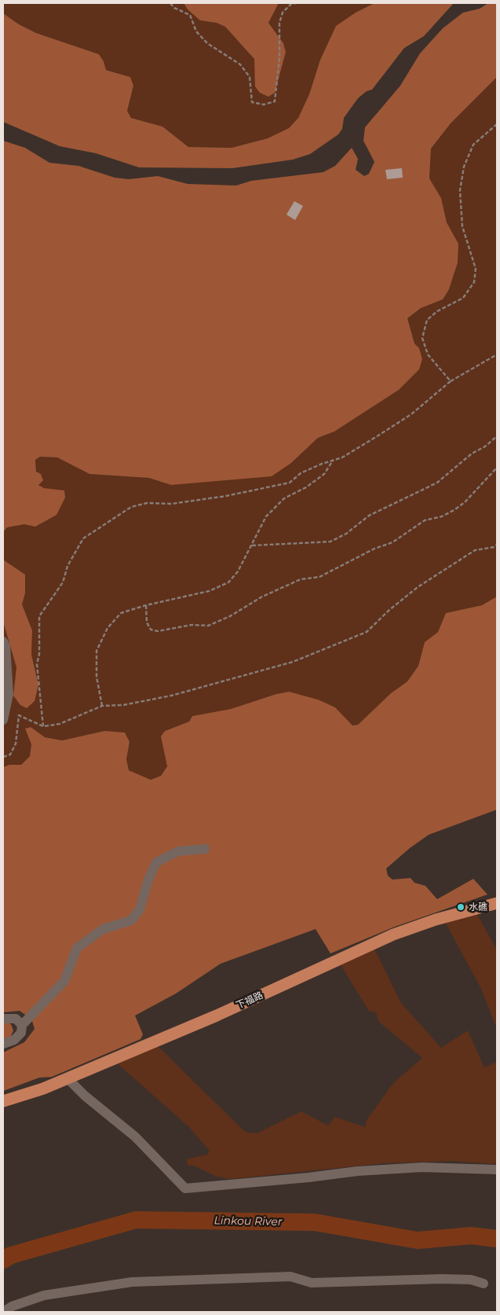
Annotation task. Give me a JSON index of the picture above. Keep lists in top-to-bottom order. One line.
{"streets":{"main road":["下福路"]},"water":["Linkou River"],"places":["水礁"]}
